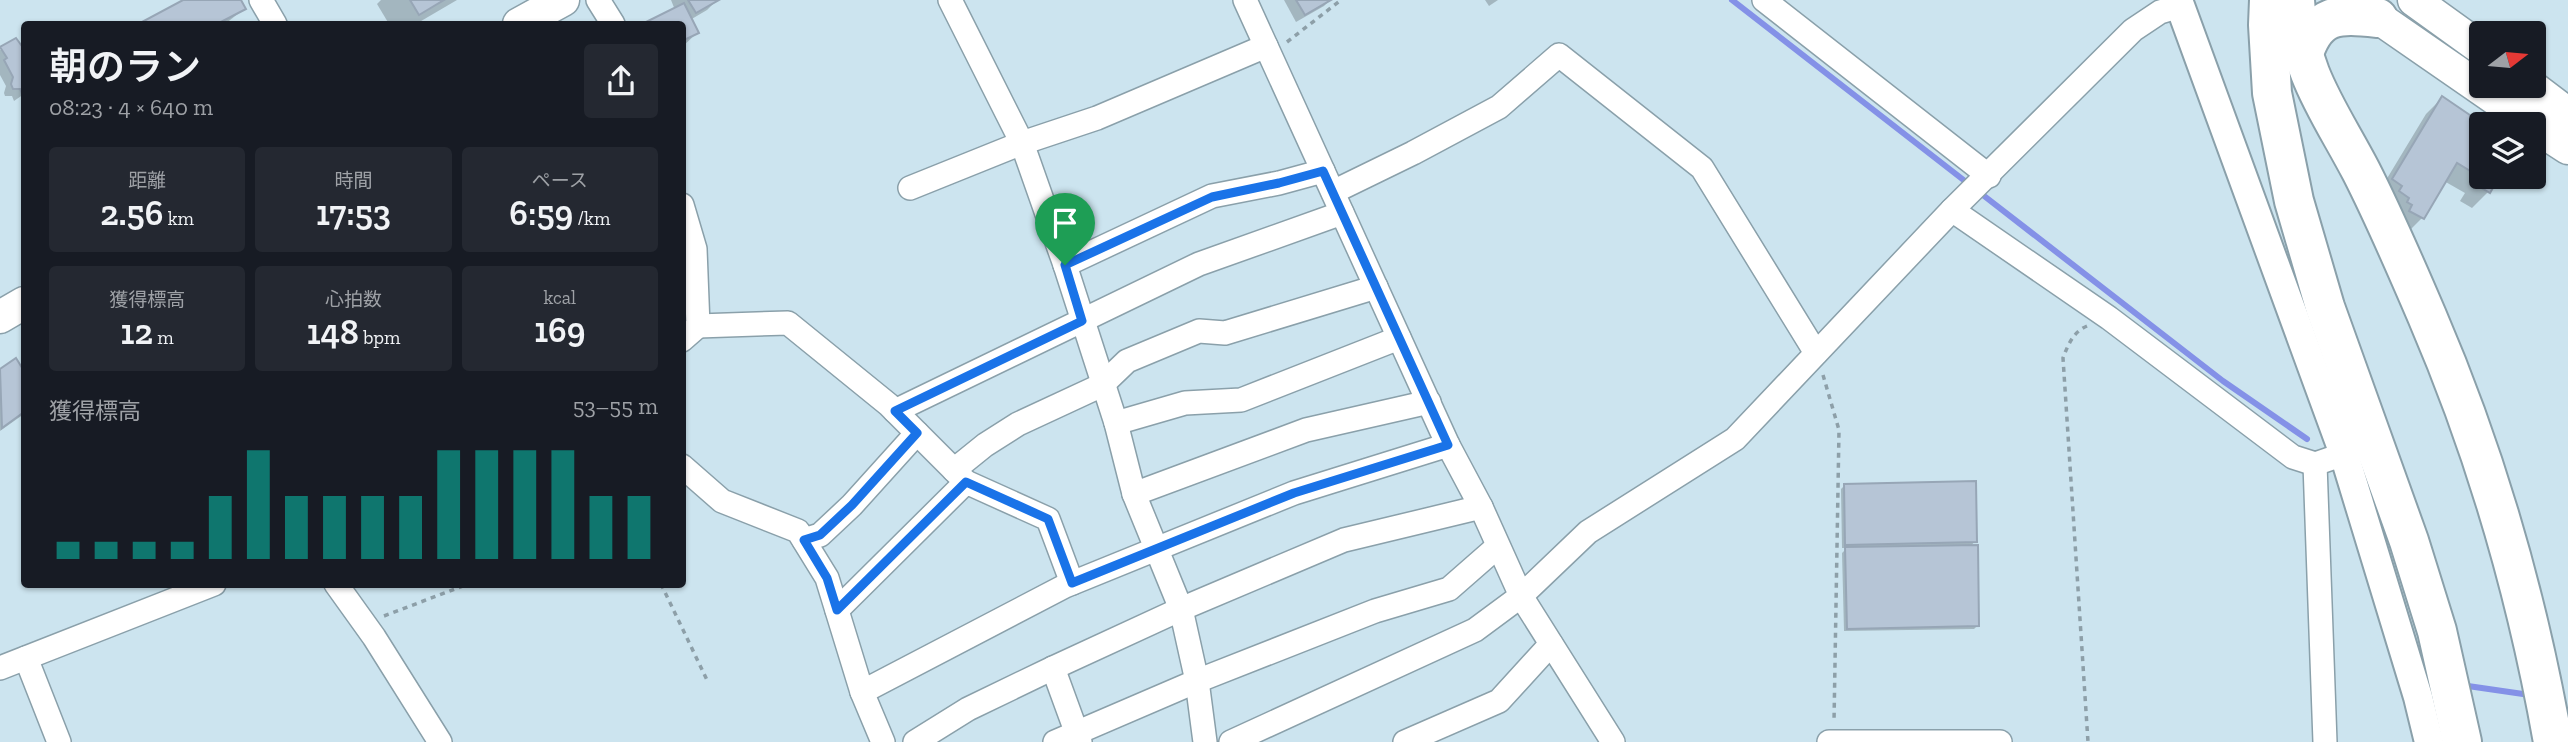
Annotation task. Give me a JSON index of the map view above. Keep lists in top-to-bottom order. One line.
{"north":"right","page":{"heading":["朝のラン","08:23 · 4 × 640 m"],"stats":[["距離","2.56 km"],["時間","17:53"],["ペース","6:59 /km"],["獲得標高","12 m"],["心拍数","148 bpm"],["kcal","169"]],"chart":["獲得標高","53–55 m"]}}
